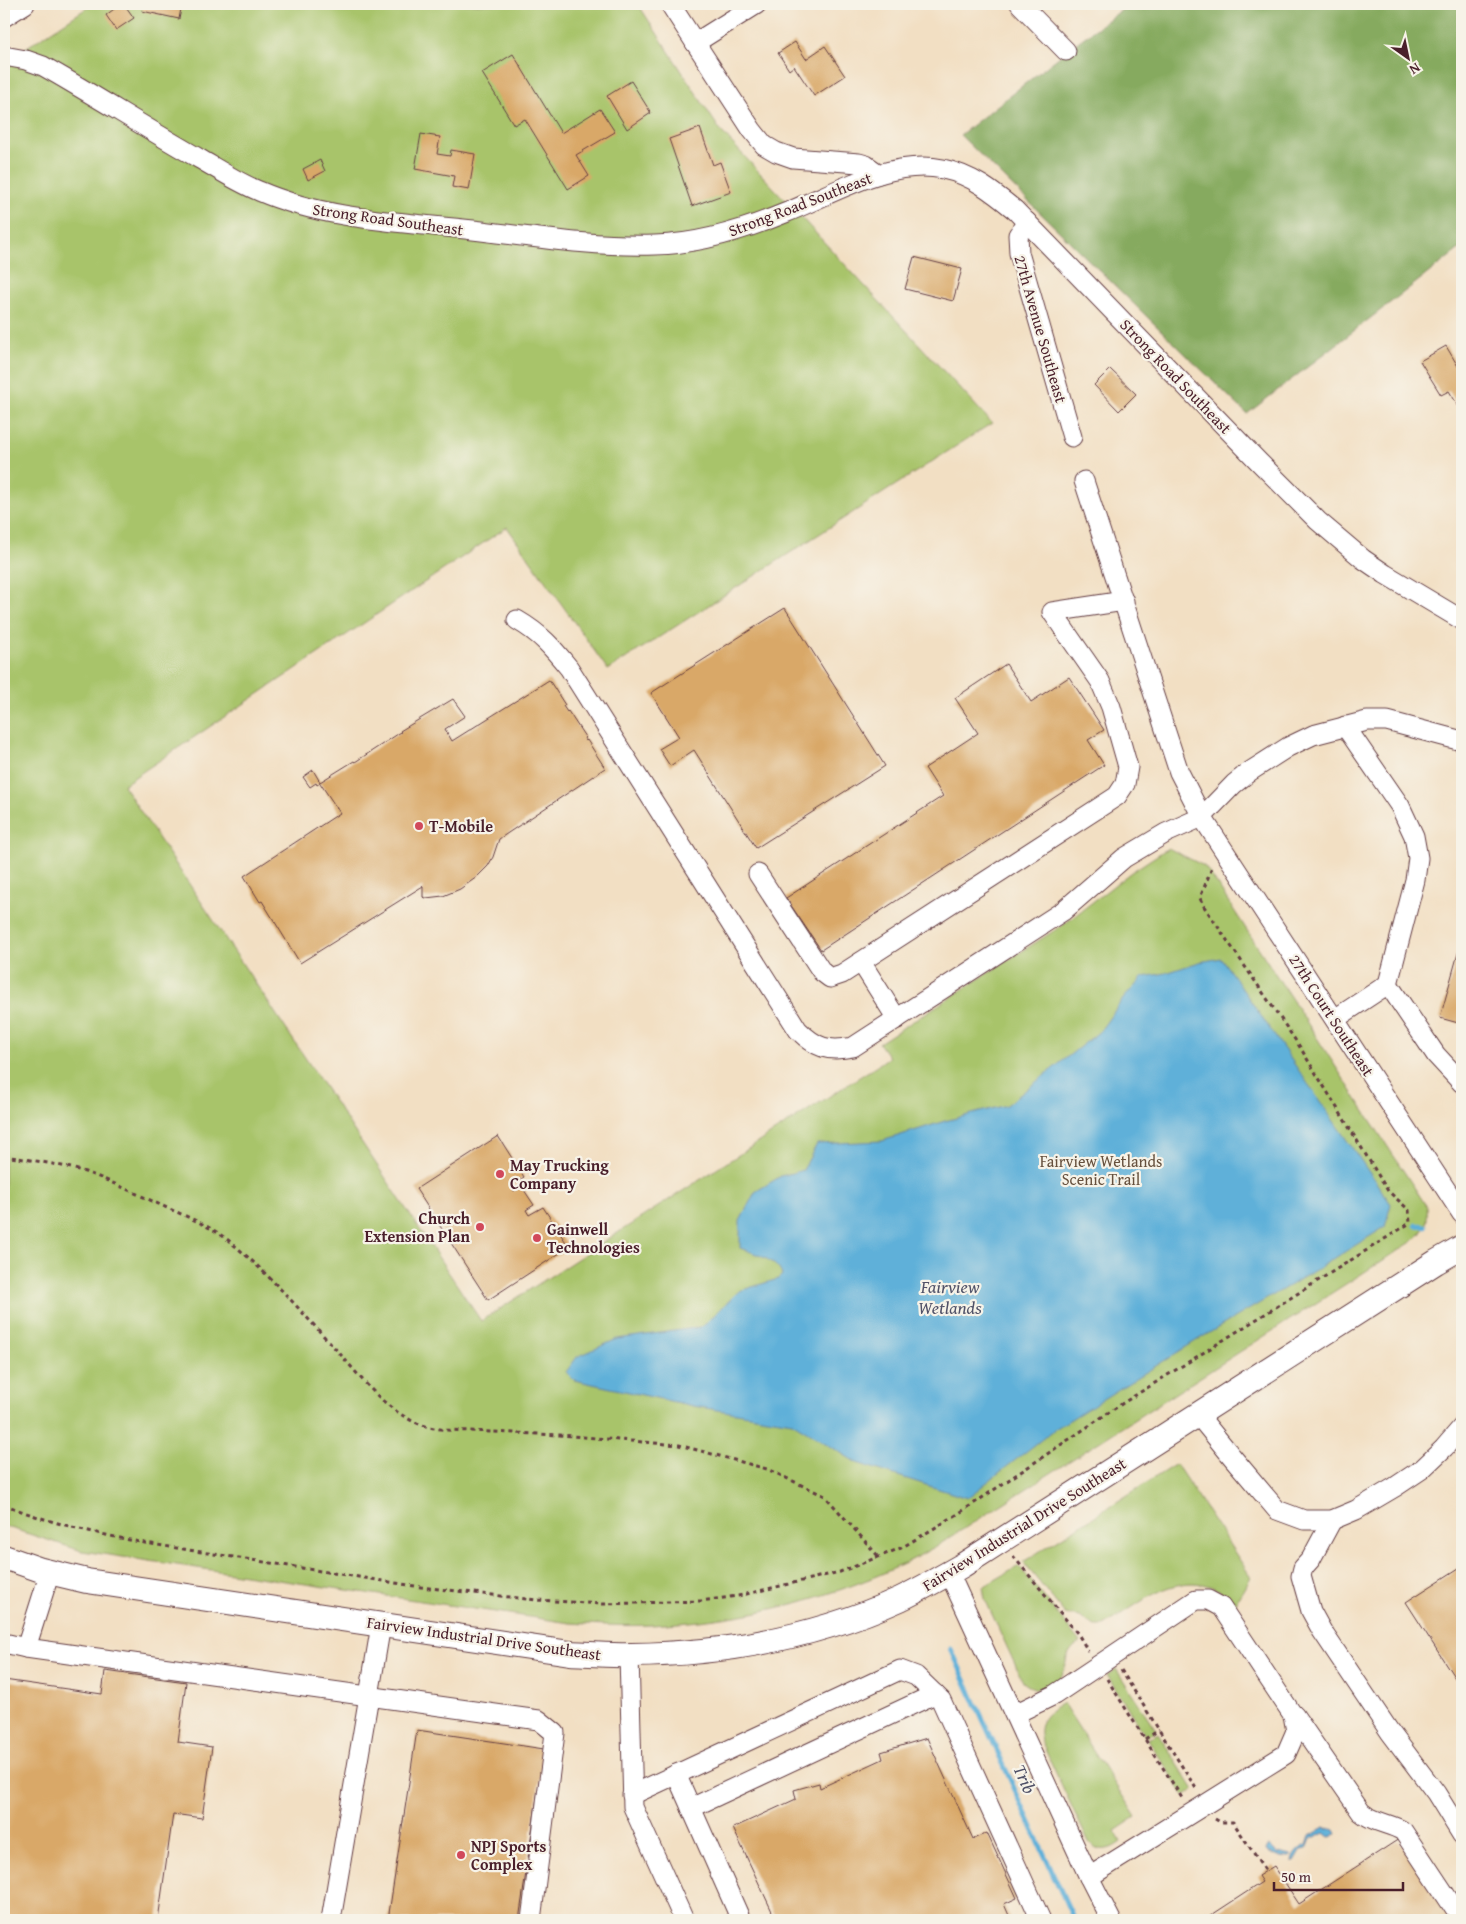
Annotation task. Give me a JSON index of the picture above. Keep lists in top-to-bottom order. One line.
{"streets":{"main road":["Fairview Industrial Drive Southeast"],"street":["Strong Road Southeast","27th Avenue Southeast","27th Court Southeast"]},"crossings":[["Strong Road Southeast","27th Avenue Southeast"]],"water":["Fairview Wetlands","Trib"],"parks":["Fairview Wetlands Scenic Trail"],"places":["T-Mobile","May Trucking Company","Church Extension Plan","Gainwell Technologies","NPJ Sports Complex"],"scale_bar":"50 m","north":"bottom right"}
